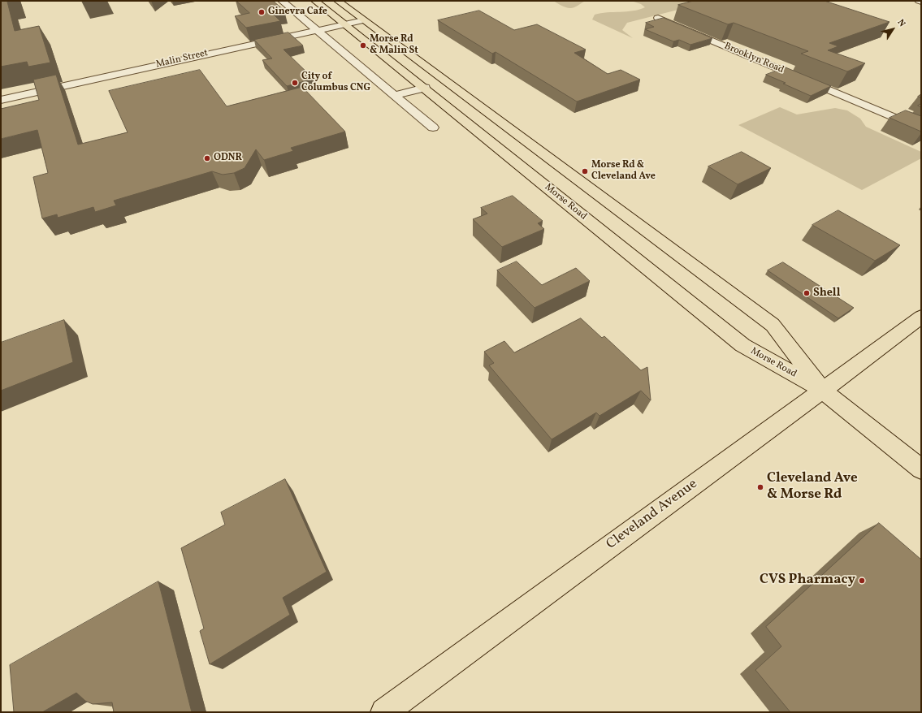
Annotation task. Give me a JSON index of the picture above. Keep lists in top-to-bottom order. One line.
{"streets":{"main road":["Morse Road","Cleveland Avenue"],"street":["Brooklyn Road","Malin Street"]},"crossings":[["Malin Street","Morse Road"],["Morse Road","Cleveland Avenue"]],"places":["Ginevra Cafe","Morse Rd & Malin St","City of Columbus CNG","ODNR","Morse Rd & Cleveland Ave","Shell","Cleveland Ave & Morse Rd","CVS Pharmacy"],"north":"top right"}
